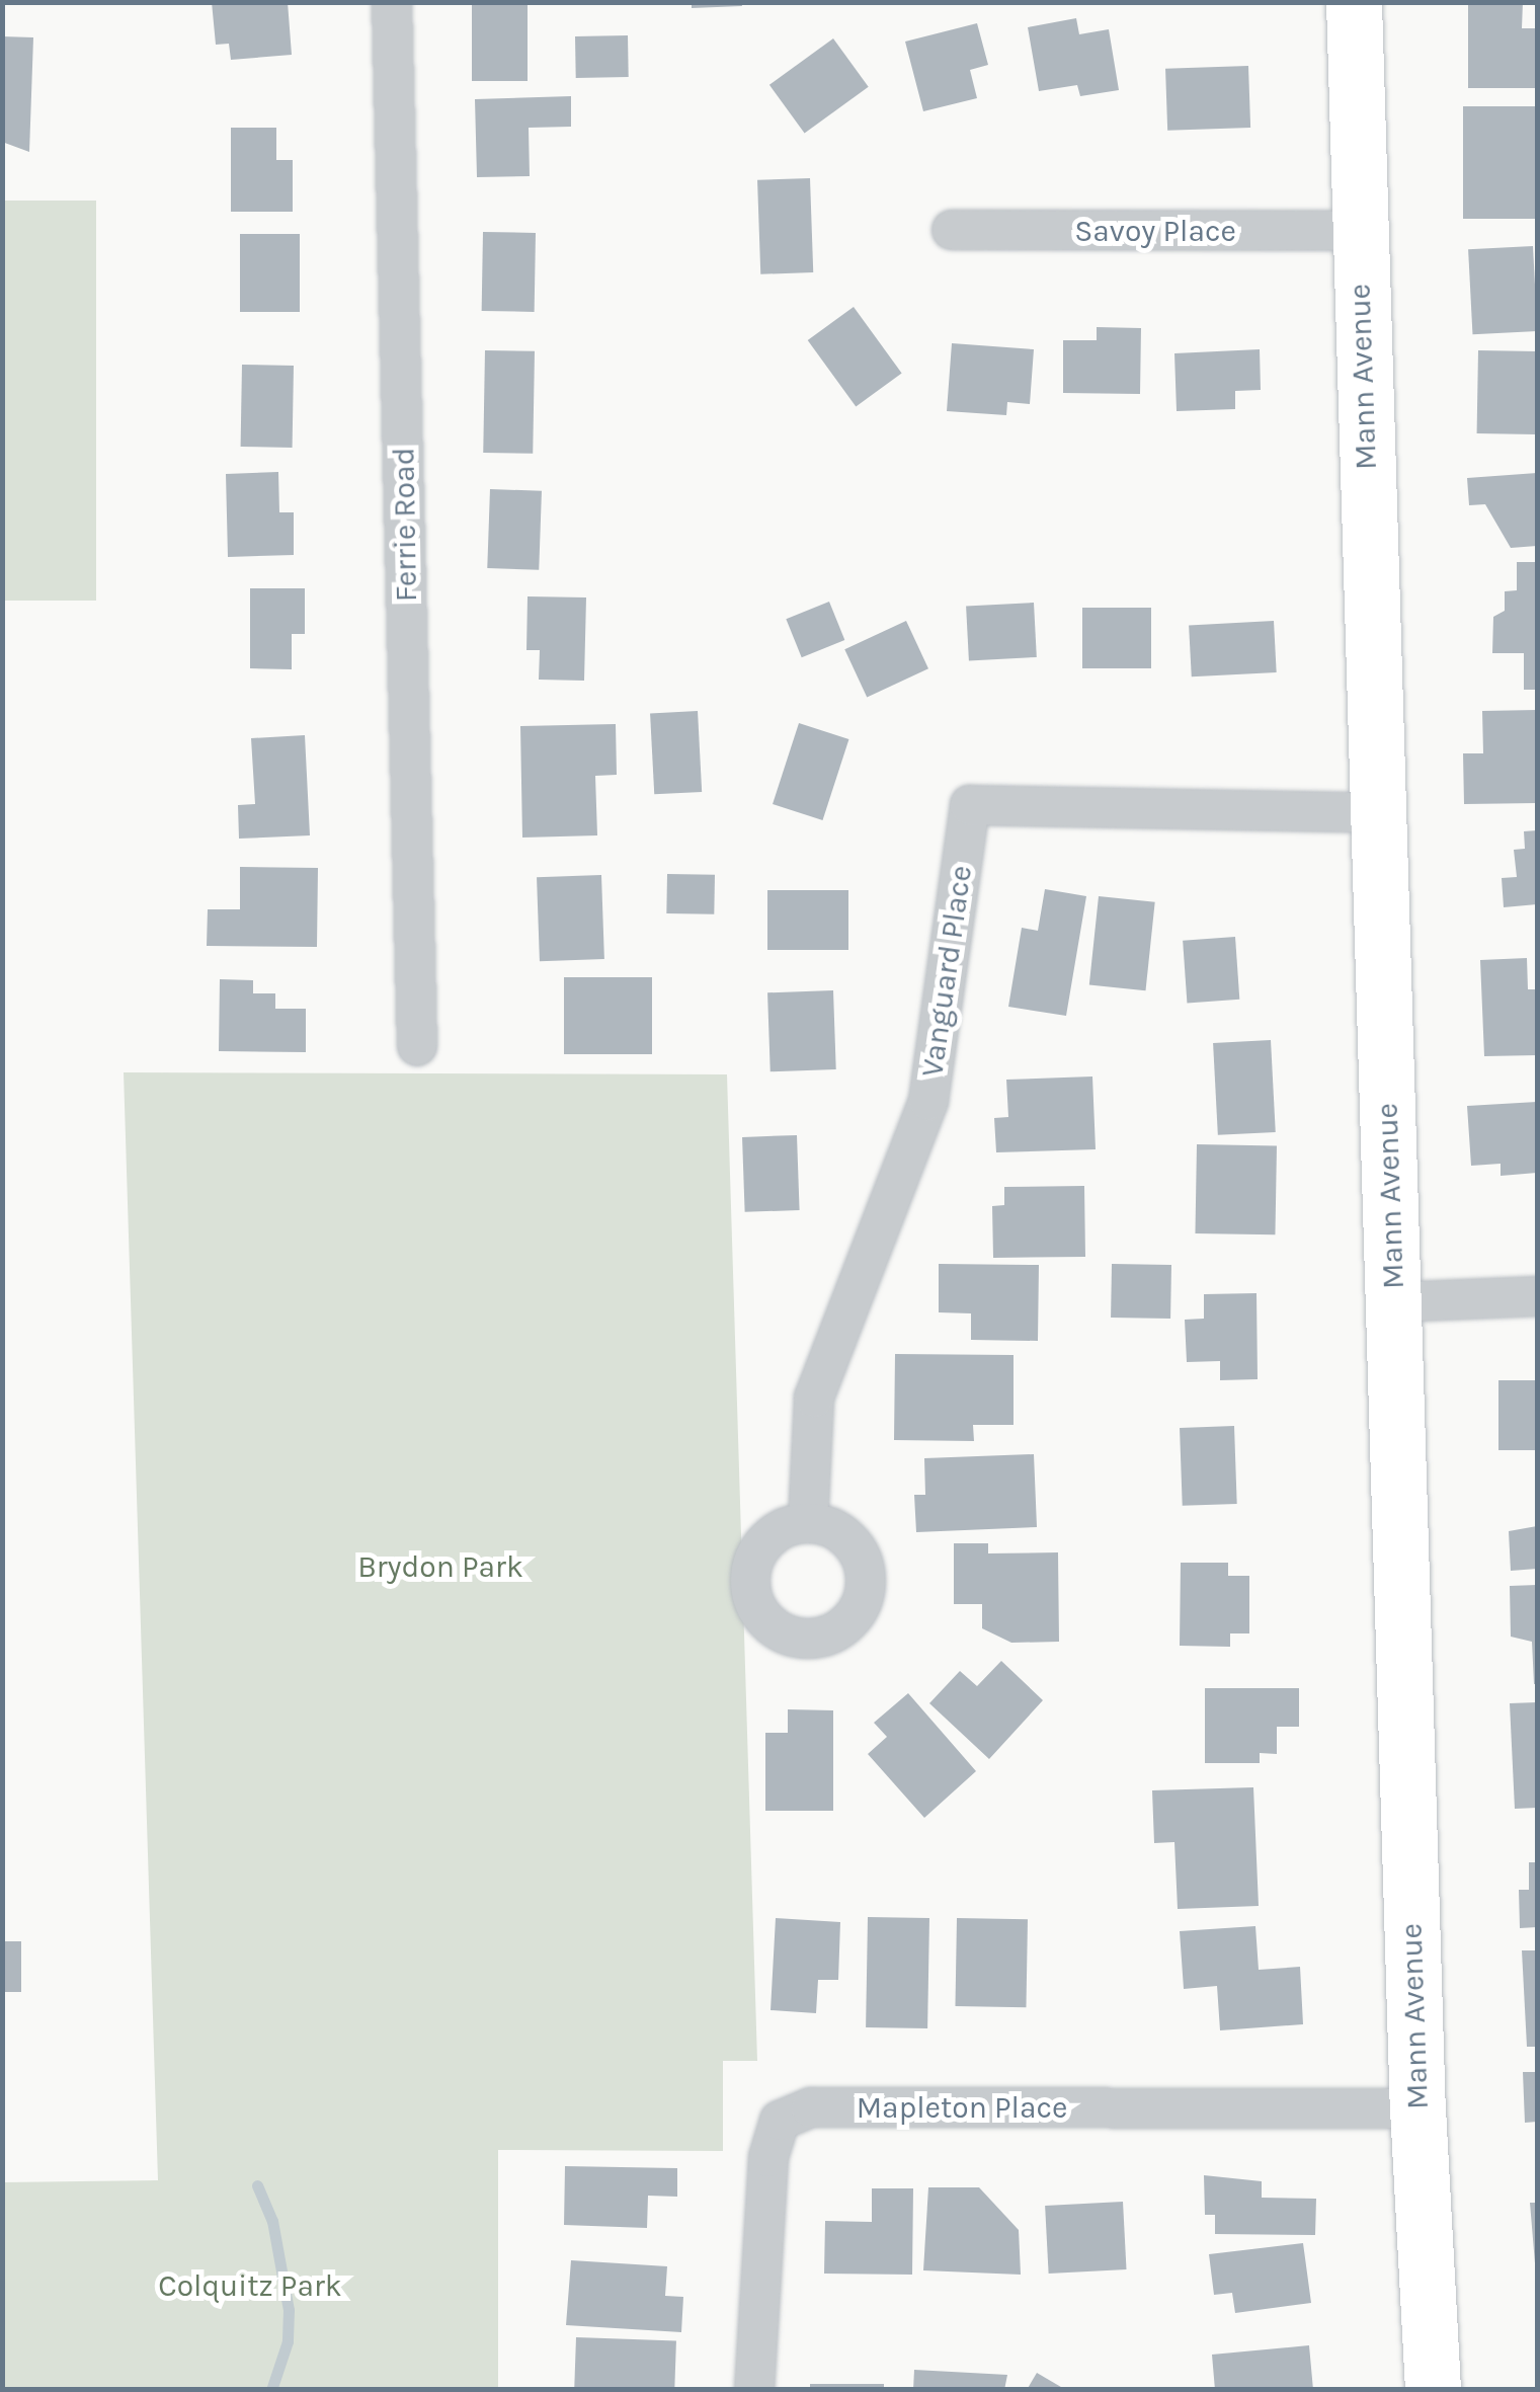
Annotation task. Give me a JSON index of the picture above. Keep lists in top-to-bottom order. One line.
{"streets":{"main road":["Mann Avenue"],"street":["Savoy Place","Ferrie Road","Vanguard Place","Mapleton Place"]},"crossings":[["Savoy Place","Mann Avenue"],["Mann Avenue","Vanguard Place"],["Mann Avenue","Mapleton Place"]],"parks":["Brydon Park","Colquitz Park"]}
